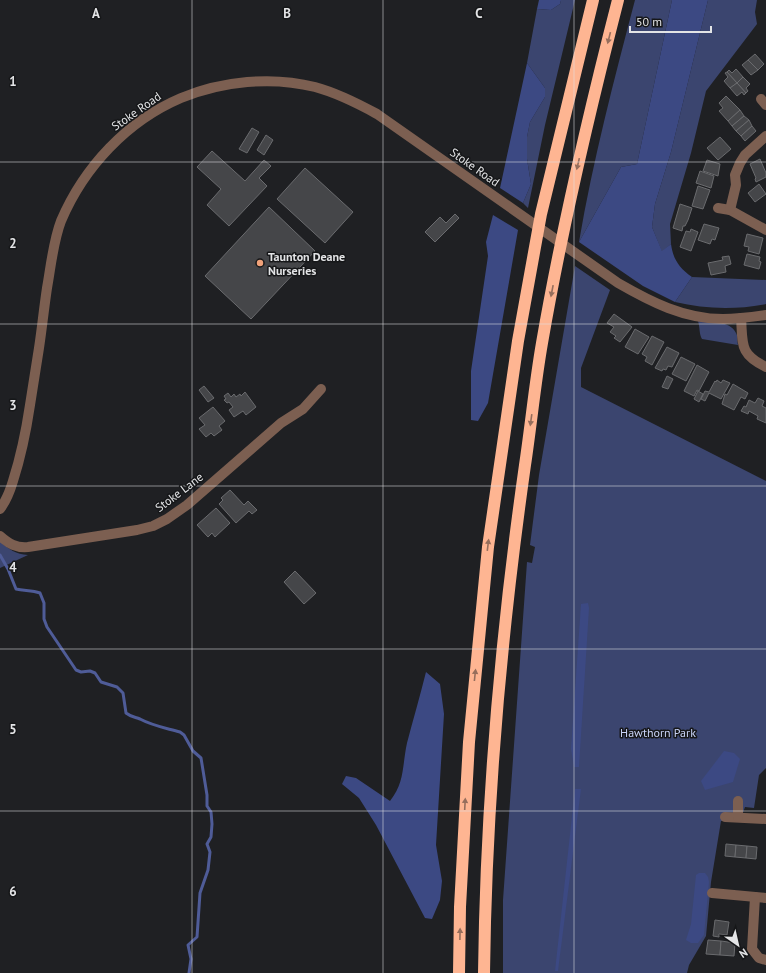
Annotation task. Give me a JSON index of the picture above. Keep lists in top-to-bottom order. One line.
{"streets":{"street":["Stoke Road","Stoke Lane"]},"parks":["Hawthorn Park"],"places":["Taunton Deane Nurseries"],"scale_bar":"50 m","north":"bottom right","grid":{"columns":["A","B","C"],"rows":["1","2","3","4","5","6"]}}
